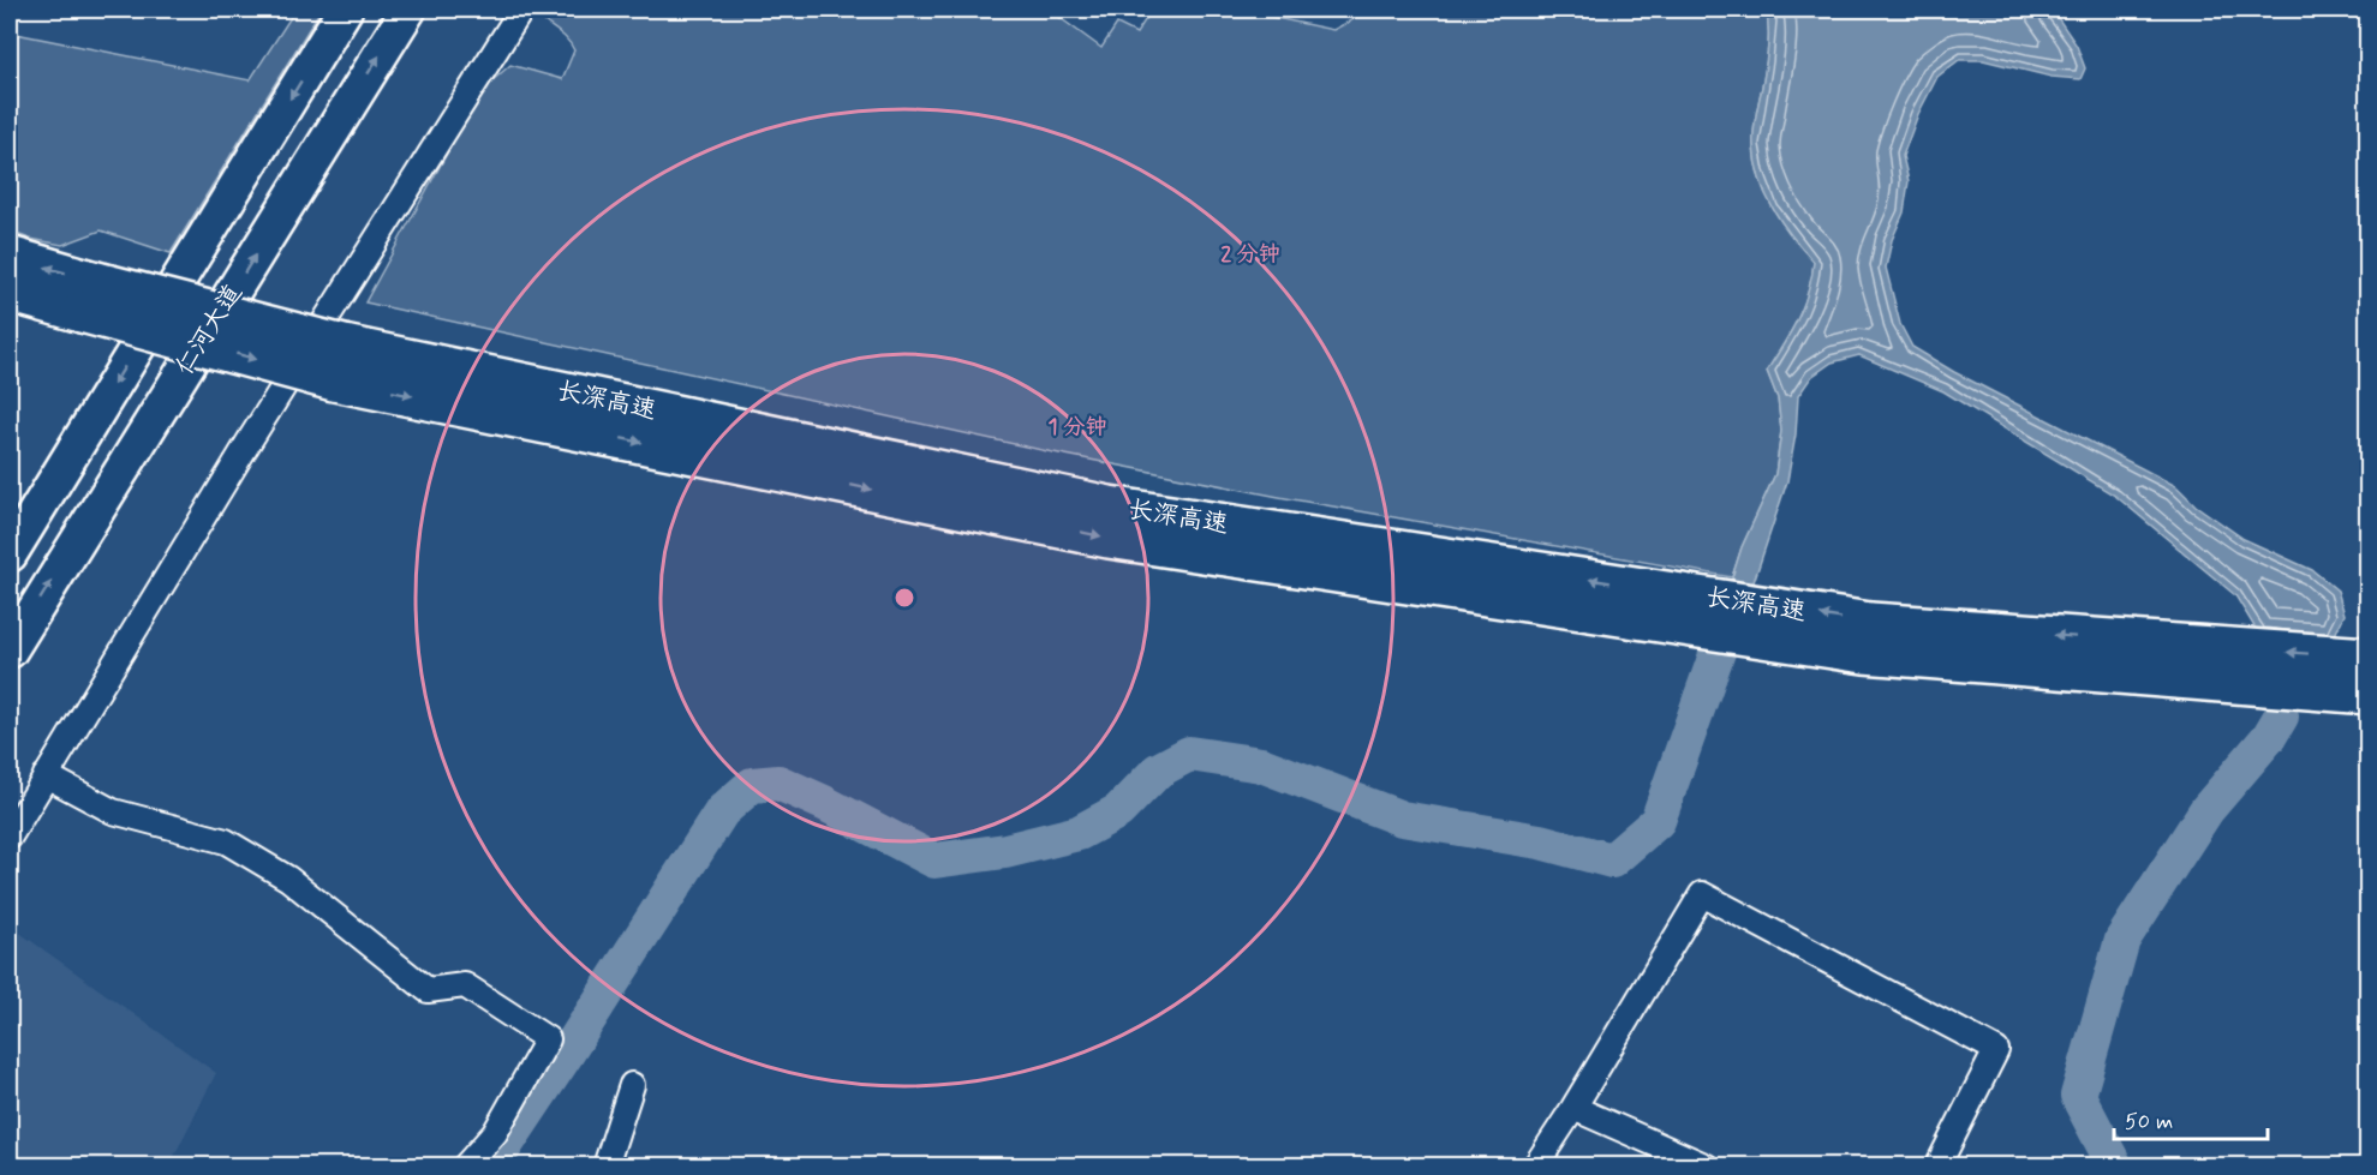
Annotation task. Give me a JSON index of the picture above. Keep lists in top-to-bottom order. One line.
{"streets":{"highway":["长深高速"],"main road":["仁河大道"]},"scale_bar":"50 m","rings":["2 分钟","1 分钟"]}
